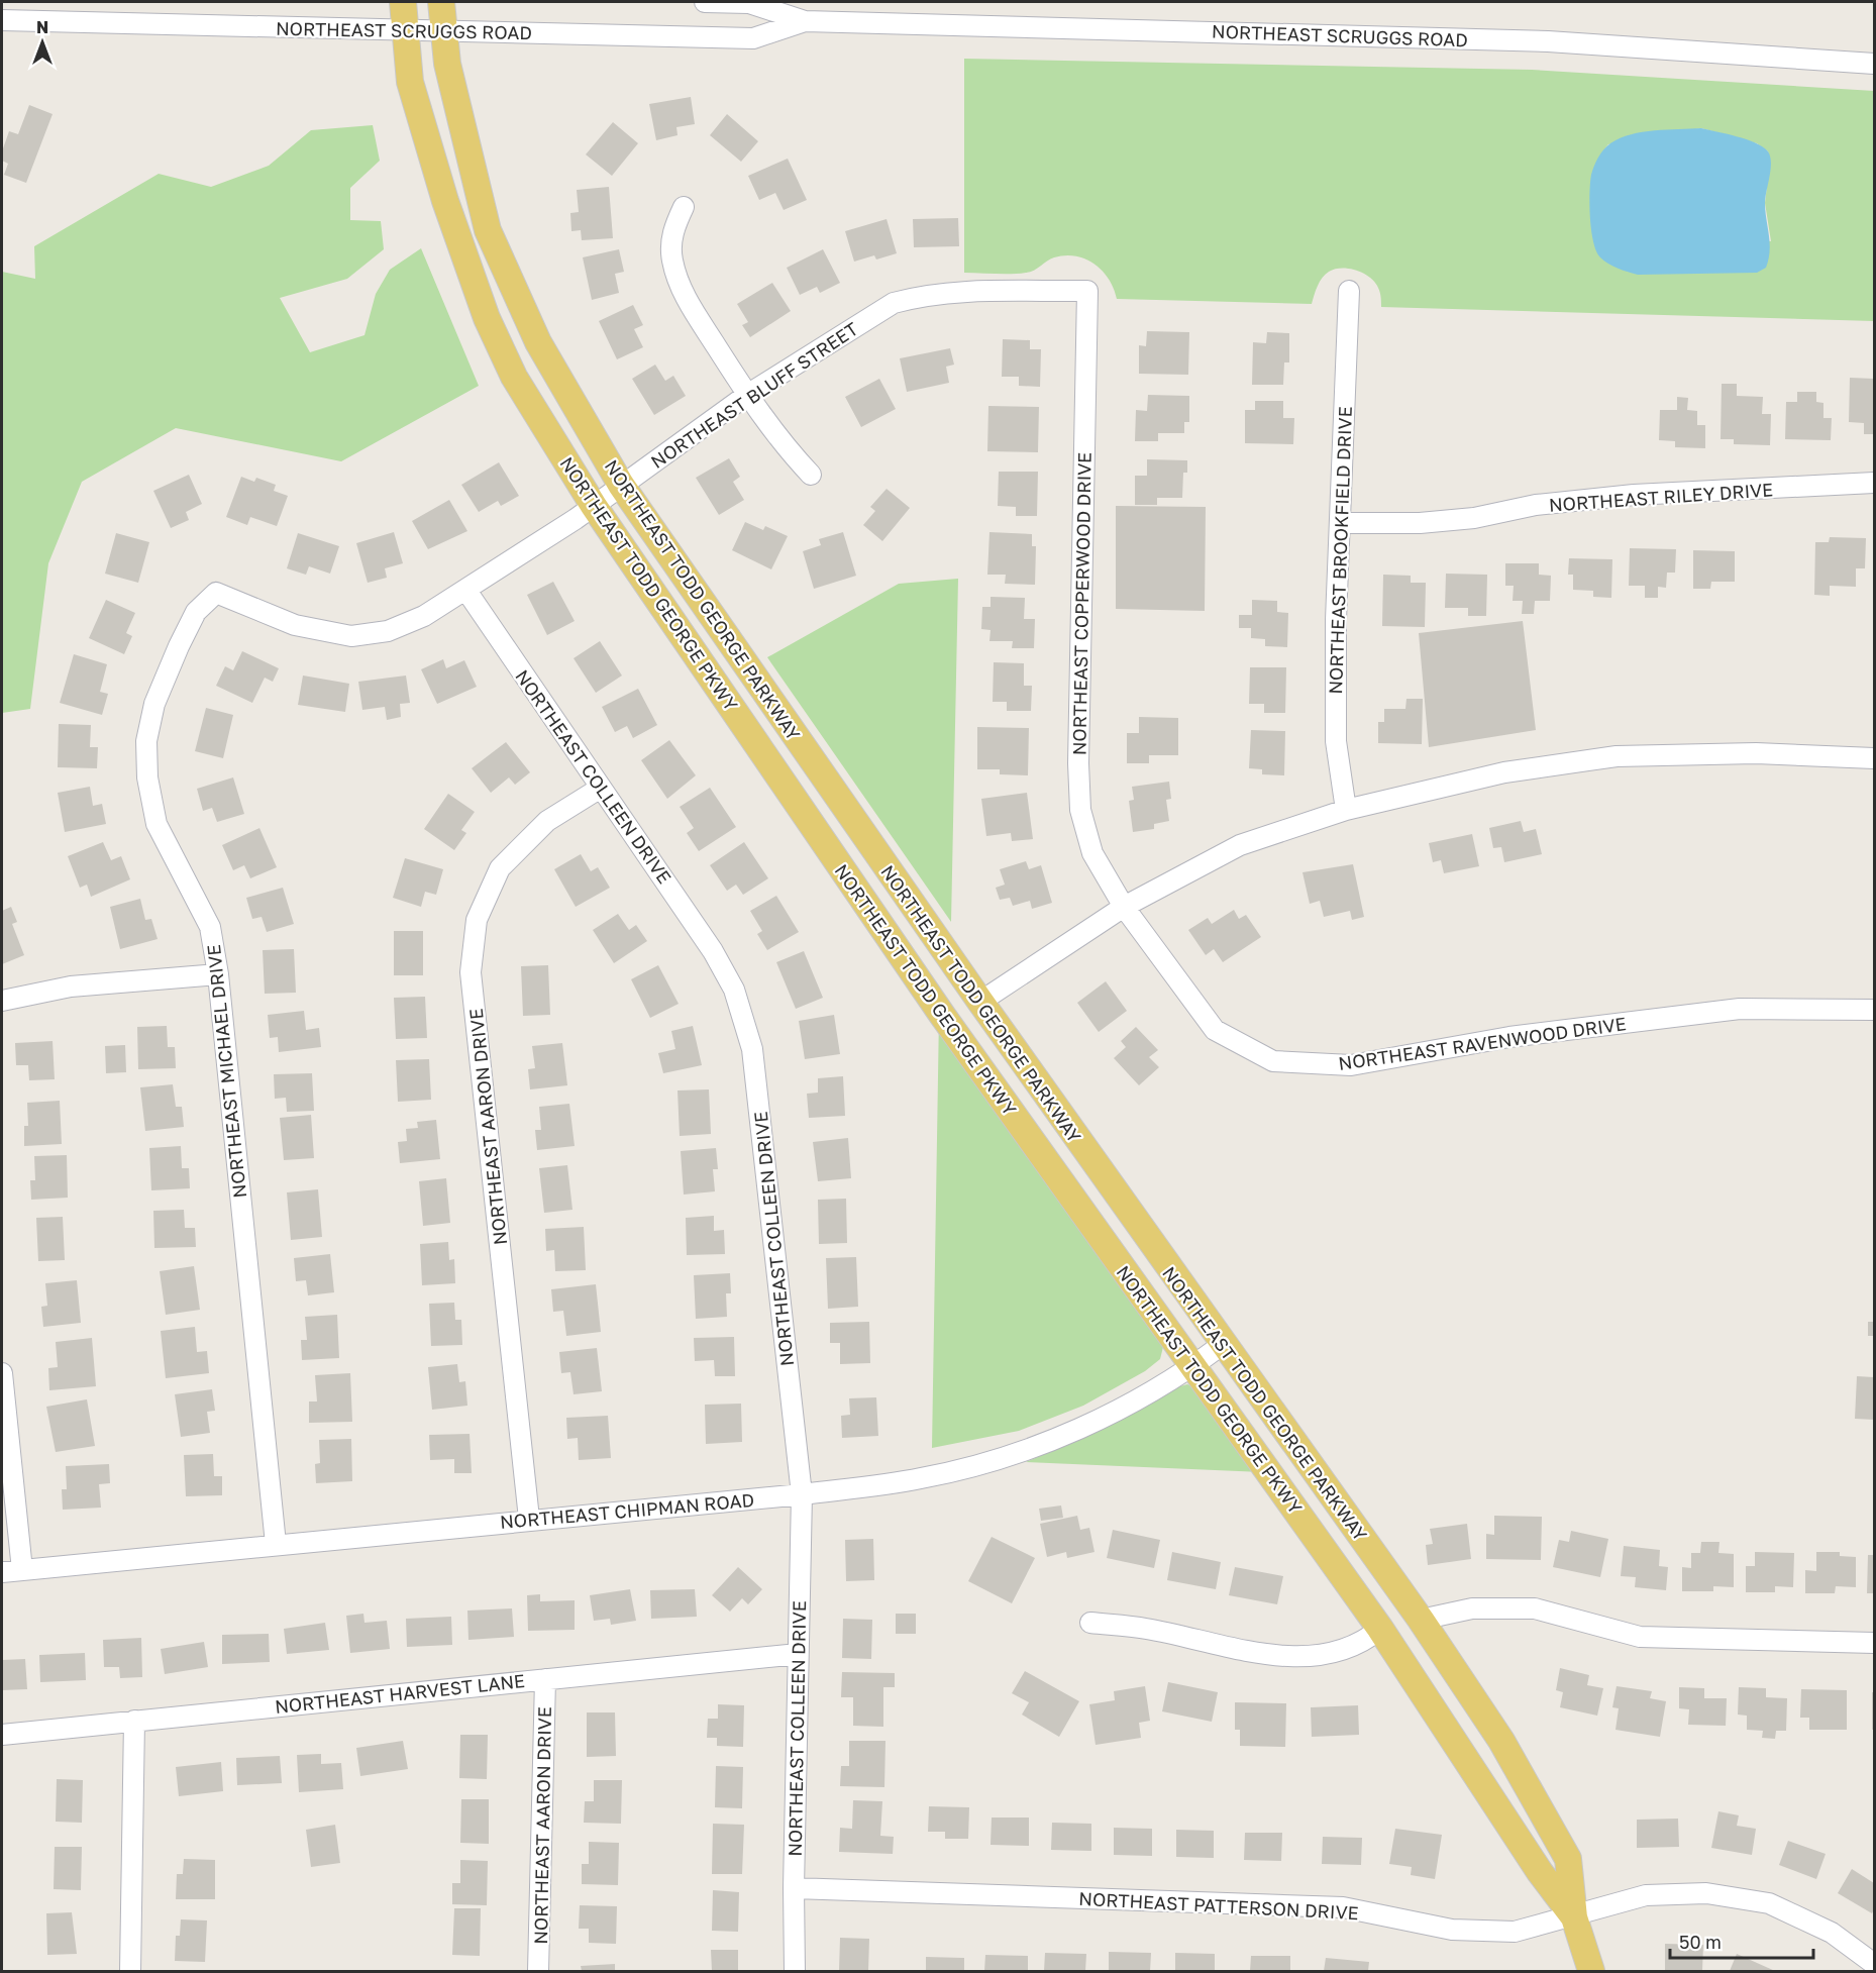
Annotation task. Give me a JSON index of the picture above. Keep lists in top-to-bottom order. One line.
{"streets":{"main road":["NORTHEAST TODD GEORGE PKWY","NORTHEAST TODD GEORGE PARKWAY"],"street":["NORTHEAST SCRUGGS ROAD","NORTHEAST BLUFF STREET","NORTHEAST RILEY DRIVE","NORTHEAST BROOKFIELD DRIVE","NORTHEAST COPPERWOOD DRIVE","NORTHEAST COLLEEN DRIVE","NORTHEAST RAVENWOOD DRIVE","NORTHEAST MICHAEL DRIVE","NORTHEAST AARON DRIVE","NORTHEAST CHIPMAN ROAD","NORTHEAST HARVEST LANE","NORTHEAST PATTERSON DRIVE"]},"crossings":[["NORTHEAST SCRUGGS ROAD","NORTHEAST TODD GEORGE PKWY"],["NORTHEAST SCRUGGS ROAD","NORTHEAST TODD GEORGE PARKWAY"],["NORTHEAST BLUFF STREET","NORTHEAST TODD GEORGE PKWY"],["NORTHEAST BLUFF STREET","NORTHEAST TODD GEORGE PARKWAY"],["NORTHEAST BLUFF STREET","NORTHEAST COPPERWOOD DRIVE"],["NORTHEAST BLUFF STREET","NORTHEAST COLLEEN DRIVE"],["NORTHEAST BLUFF STREET","NORTHEAST MICHAEL DRIVE"],["NORTHEAST RILEY DRIVE","NORTHEAST BROOKFIELD DRIVE"],["NORTHEAST TODD GEORGE PKWY","NORTHEAST TODD GEORGE PARKWAY"],["NORTHEAST TODD GEORGE PKWY","NORTHEAST CHIPMAN ROAD"],["NORTHEAST TODD GEORGE PKWY","NORTHEAST PATTERSON DRIVE"],["NORTHEAST TODD GEORGE PARKWAY","NORTHEAST CHIPMAN ROAD"],["NORTHEAST TODD GEORGE PARKWAY","NORTHEAST PATTERSON DRIVE"],["NORTHEAST COPPERWOOD DRIVE","NORTHEAST RAVENWOOD DRIVE"],["NORTHEAST COLLEEN DRIVE","NORTHEAST AARON DRIVE"],["NORTHEAST COLLEEN DRIVE","NORTHEAST CHIPMAN ROAD"],["NORTHEAST COLLEEN DRIVE","NORTHEAST HARVEST LANE"],["NORTHEAST COLLEEN DRIVE","NORTHEAST PATTERSON DRIVE"],["NORTHEAST MICHAEL DRIVE","NORTHEAST CHIPMAN ROAD"],["NORTHEAST AARON DRIVE","NORTHEAST CHIPMAN ROAD"],["NORTHEAST AARON DRIVE","NORTHEAST HARVEST LANE"]],"scale_bar":"50 m","north":"top"}
